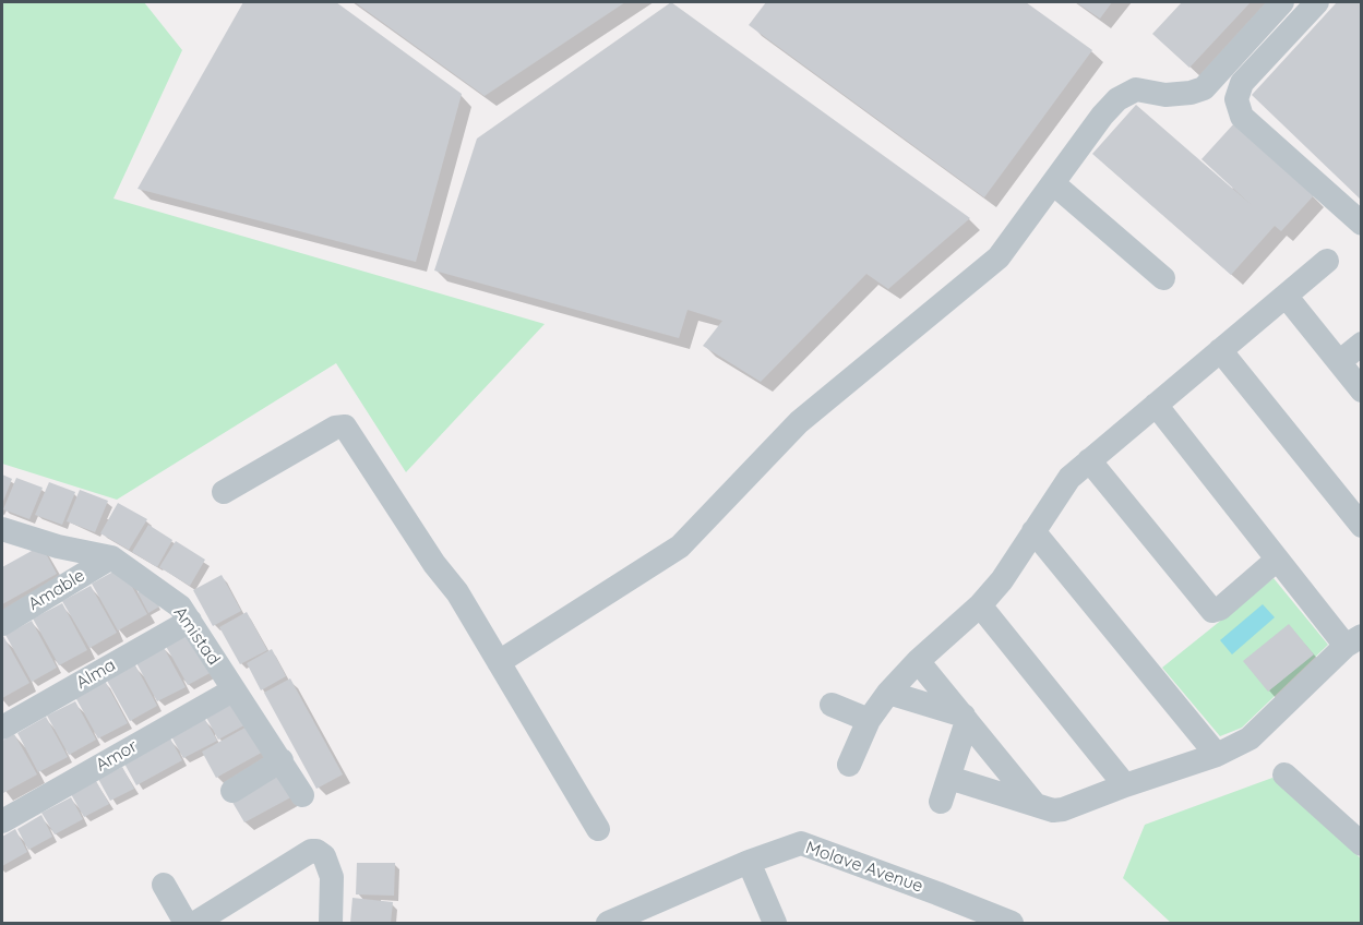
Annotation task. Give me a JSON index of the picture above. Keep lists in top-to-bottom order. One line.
{"streets":{"street":["Amable","Amistad","Alma","Amor","Molave Avenue"]},"crossings":[["Amable","Amistad"],["Amistad","Alma"],["Amistad","Amor"]]}
